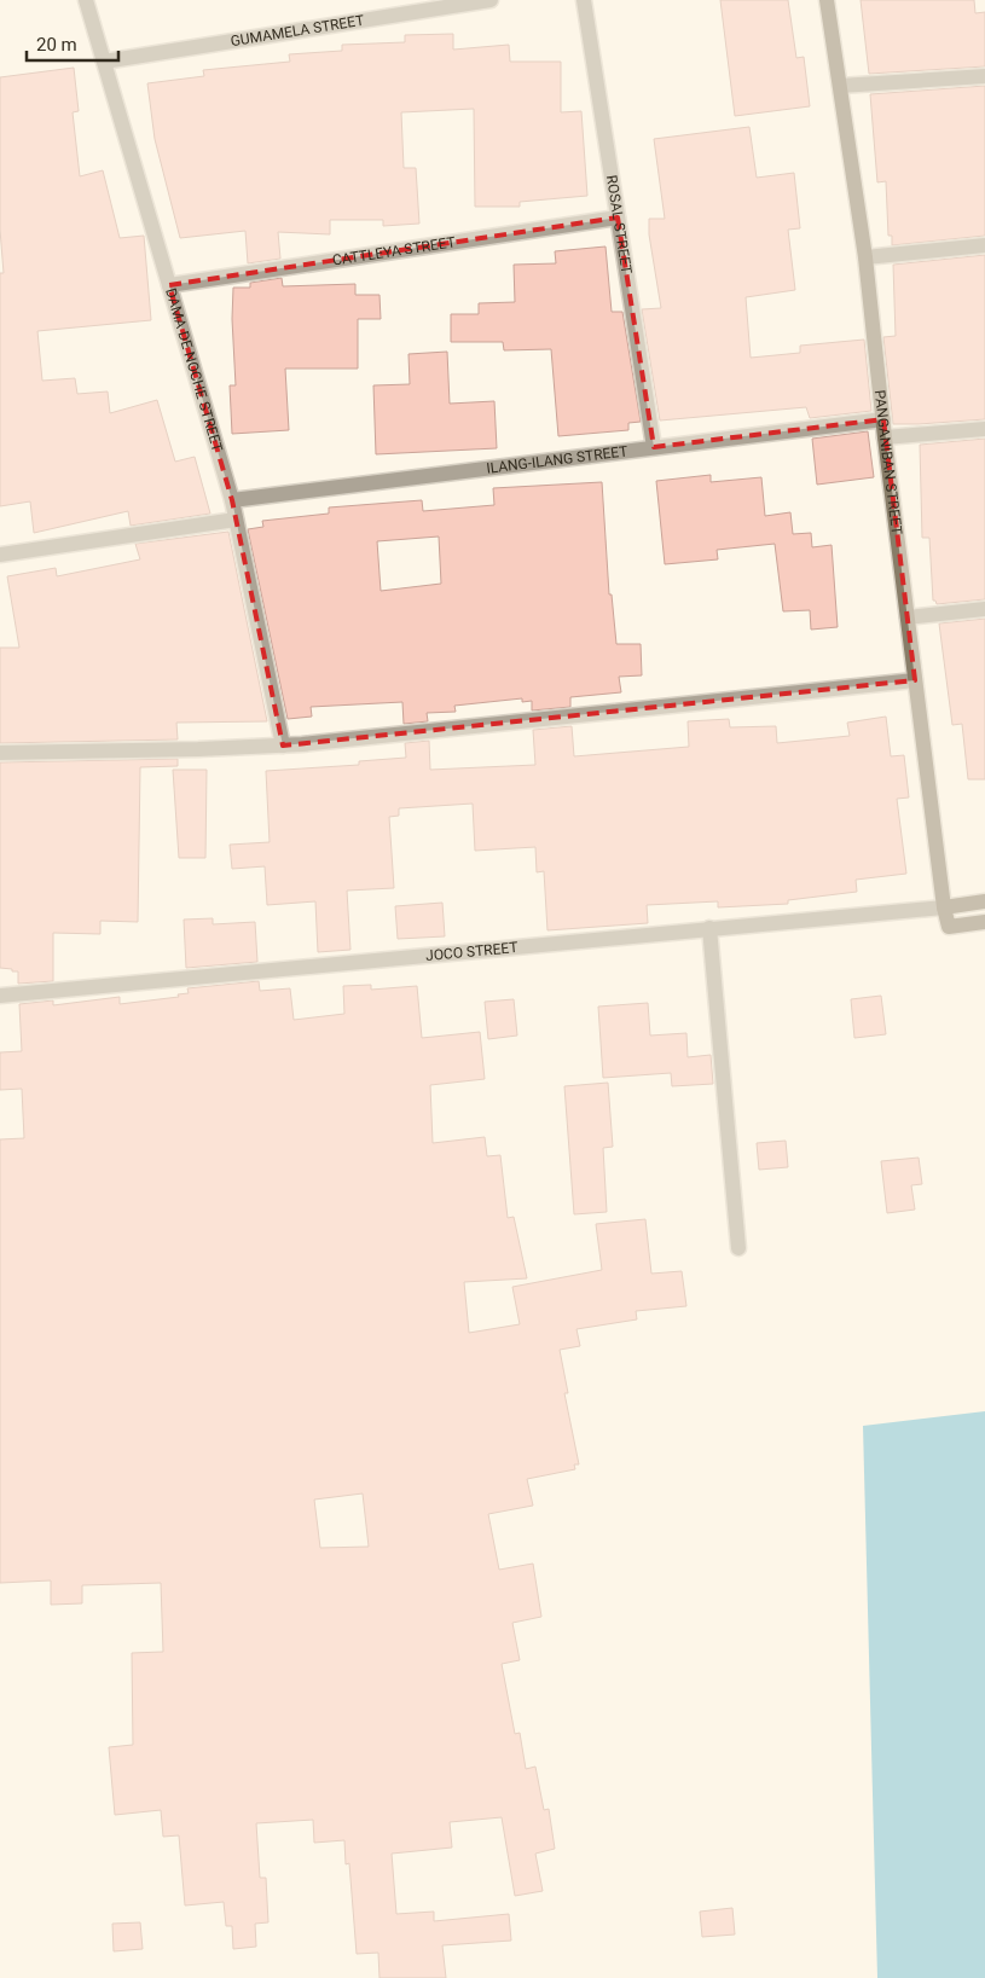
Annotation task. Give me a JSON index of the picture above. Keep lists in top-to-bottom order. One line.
{"streets":{"street":["GUMAMELA STREET","ROSAL STREET","CATTLEYA STREET","DAMA DE NOCHE STREET","ILANG-ILANG STREET","PANGANIBAN STREET","JOCO STREET"]},"crossings":[["GUMAMELA STREET","DAMA DE NOCHE STREET"],["ROSAL STREET","CATTLEYA STREET"],["ROSAL STREET","ILANG-ILANG STREET"],["CATTLEYA STREET","DAMA DE NOCHE STREET"],["DAMA DE NOCHE STREET","ILANG-ILANG STREET"],["ILANG-ILANG STREET","PANGANIBAN STREET"],["PANGANIBAN STREET","JOCO STREET"]],"scale_bar":"20 m"}
